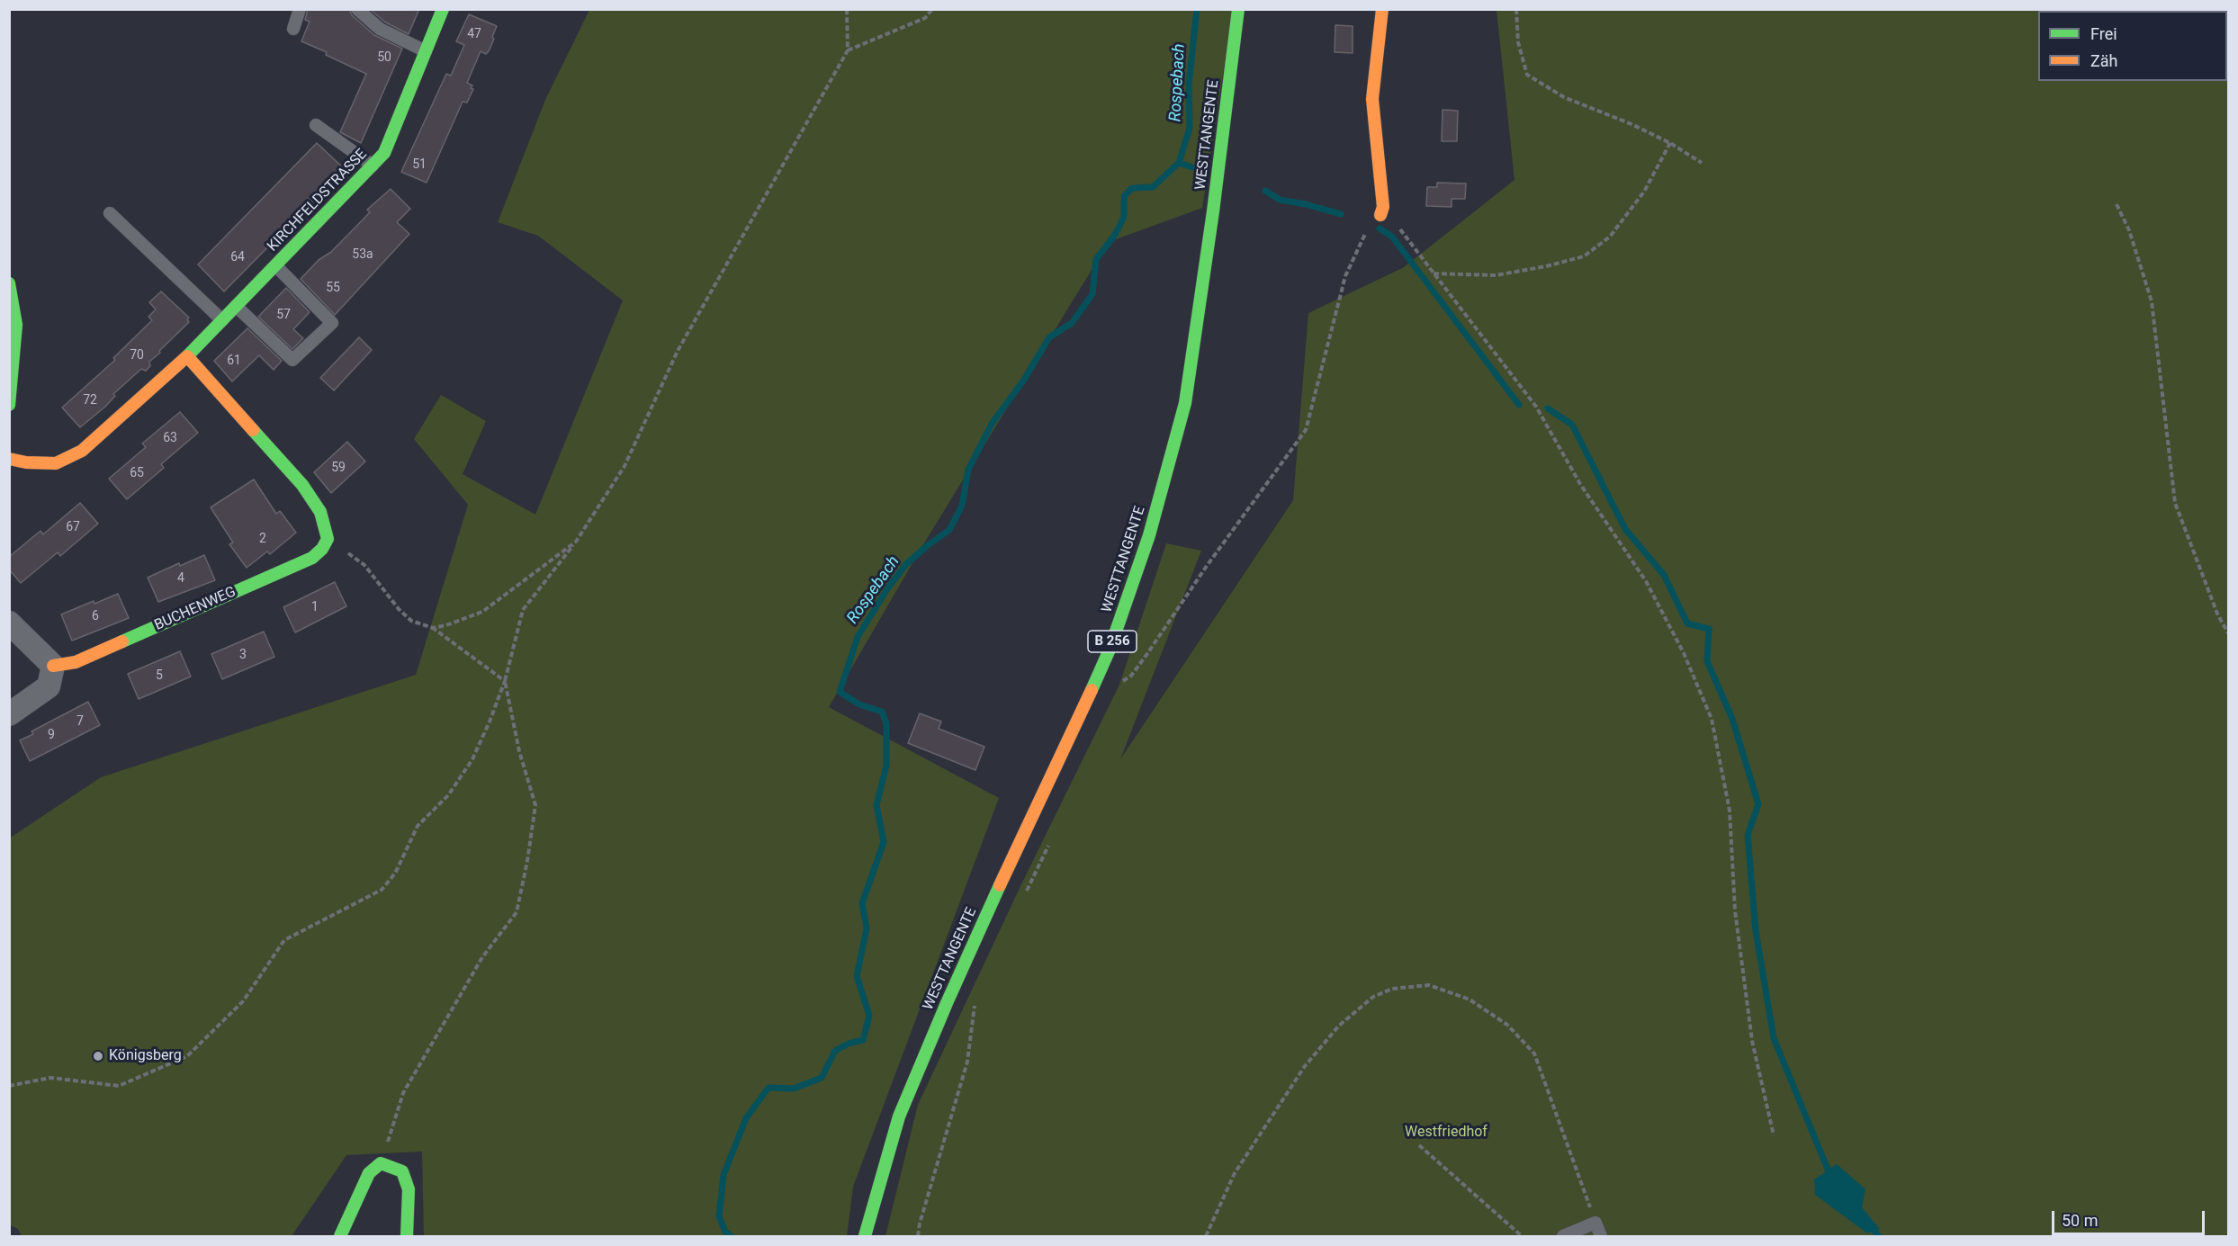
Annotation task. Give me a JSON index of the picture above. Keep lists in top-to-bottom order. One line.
{"streets":{"street":["WESTTANGENTE","KIRCHFELDSTRASSE","BUCHENWEG","B 256"]},"water":["Rospebach"],"parks":["Westfriedhof"],"places":["Königsberg"],"house_numbers":["47","50","51","53a","64","55","57","70","61","72","63","59","65","67","2","4","1","6","3","5","7","9"],"legend":["Frei","Zäh"],"scale_bar":"50 m"}
